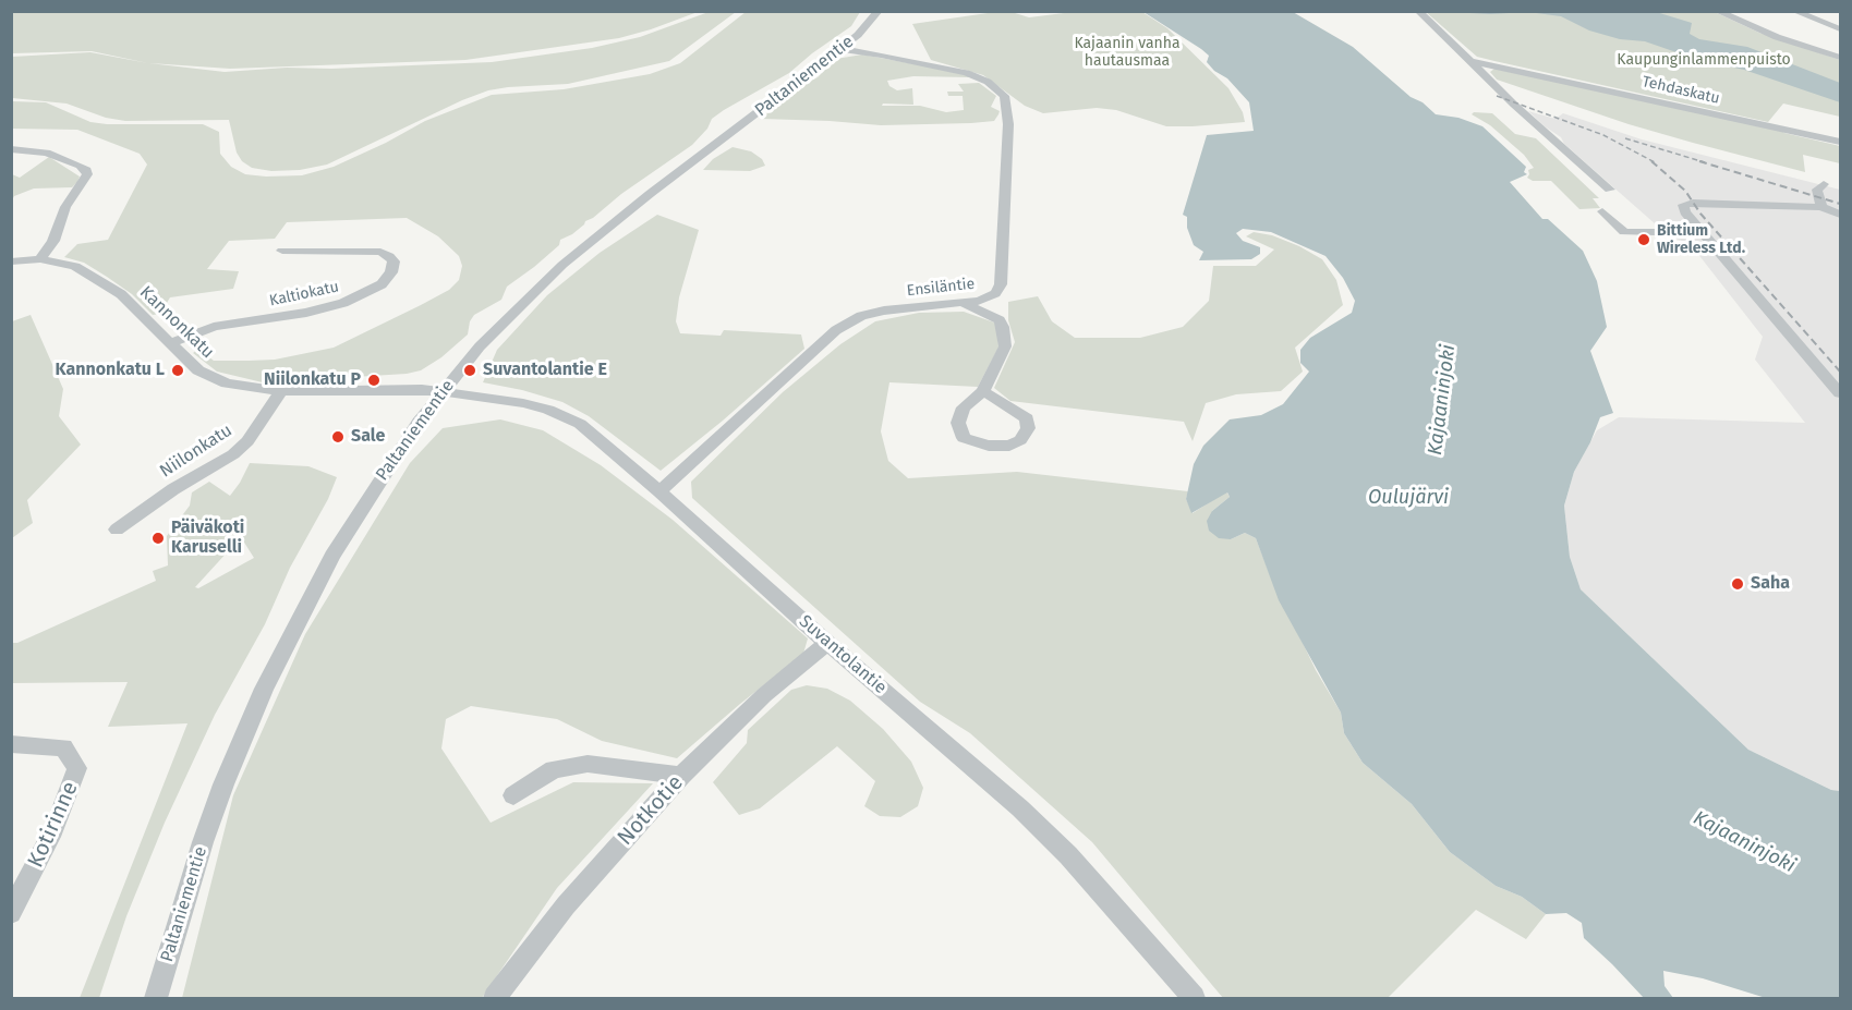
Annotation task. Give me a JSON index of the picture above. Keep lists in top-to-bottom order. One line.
{"streets":{"street":["Paltaniementie","Tehdaskatu","Ensiläntie","Kaltiokatu","Kannonkatu","Niilonkatu","Suvantolantie","Notkotie","Kotirinne"]},"crossings":[["Paltaniementie","Ensiläntie"],["Paltaniementie","Kannonkatu"],["Paltaniementie","Suvantolantie"],["Ensiläntie","Suvantolantie"],["Kaltiokatu","Kannonkatu"],["Kannonkatu","Niilonkatu"],["Kannonkatu","Suvantolantie"],["Suvantolantie","Notkotie"]],"water":["Kajaaninjoki","Oulujärvi"],"parks":["Kajaanin vanha hautausmaa","Kaupunginlammenpuisto"],"places":["Bittium Wireless Ltd.","Kannonkatu L","Suvantolantie E","Niilonkatu P","Sale","Päiväkoti Karuselli","Saha"]}
